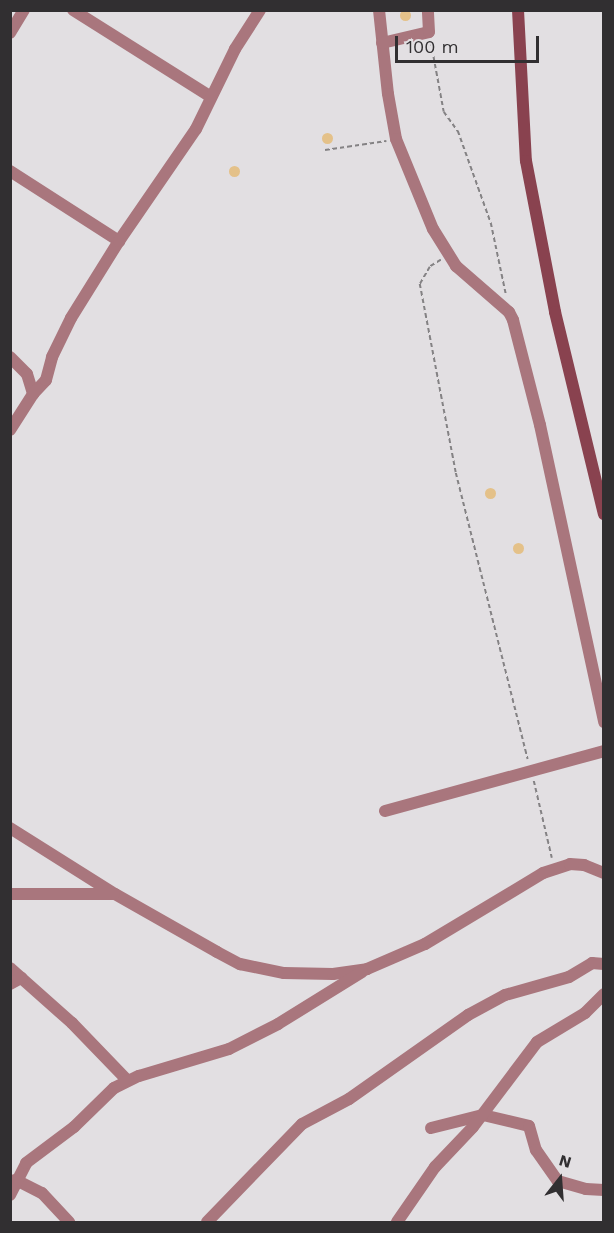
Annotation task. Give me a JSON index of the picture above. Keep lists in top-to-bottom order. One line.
{"scale_bar":"100 m","north":"top"}
